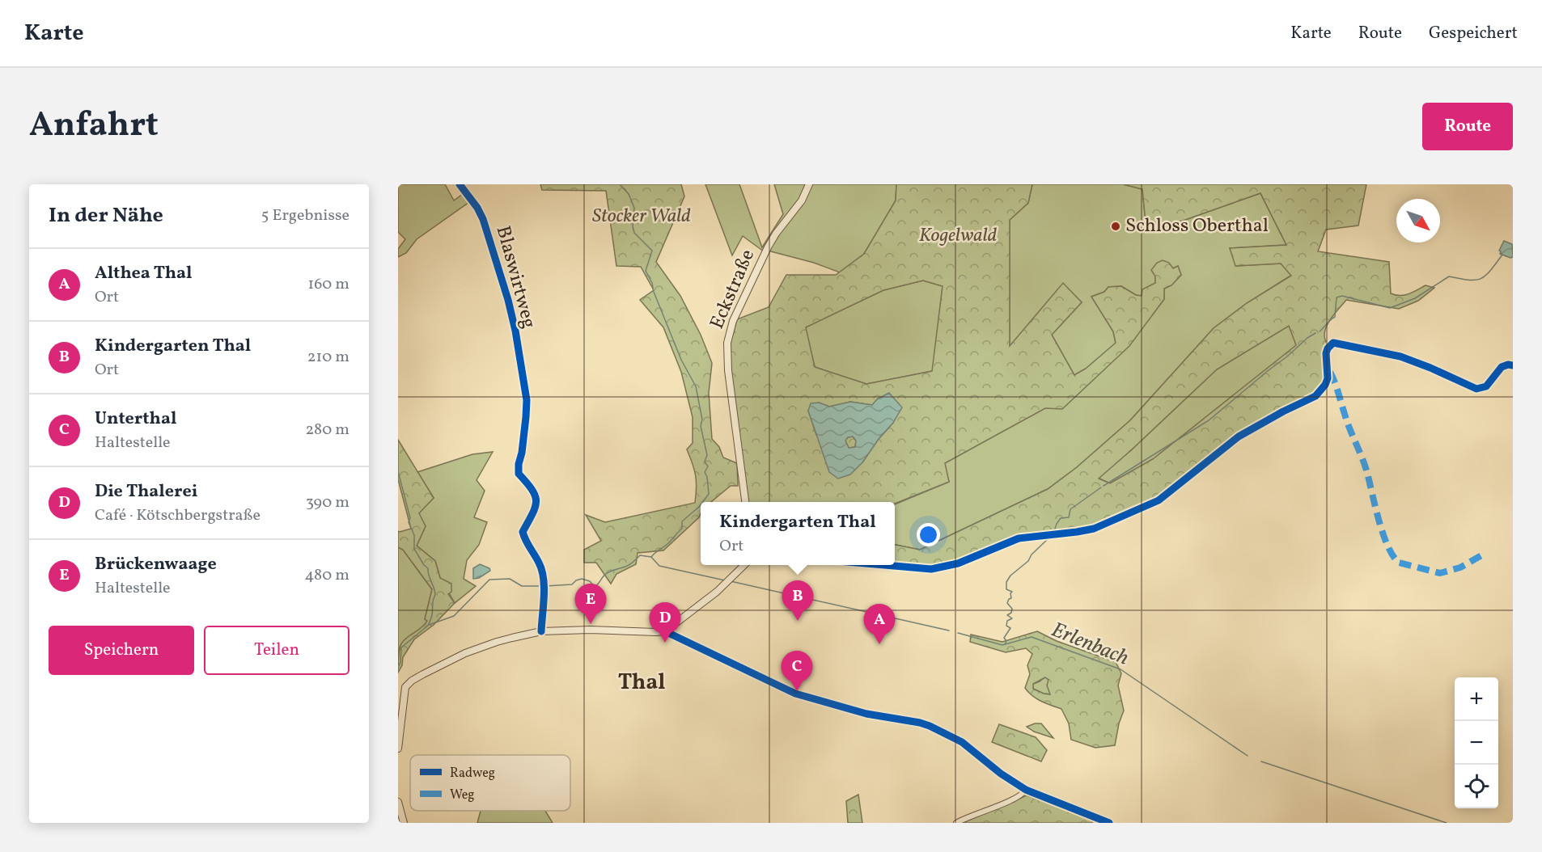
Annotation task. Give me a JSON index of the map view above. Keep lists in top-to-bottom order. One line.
{"streets":{"street":["Blaswirtweg","Eckstraße"]},"districts":["Thal"],"water":["Erlenbach"],"parks":["Stocker Wald","Kogelwald"],"places":["Schloss Oberthal"],"legend":["Radweg","Weg"],"north":"bottom right","page":{"header":"Karte","nav":["Karte","Route","Gespeichert"],"title":"Anfahrt","buttons":["Route",["Speichern","Teilen"]],"heading":["In der Nähe","5 Ergebnisse"],"list":[{"mark":"A","name":"Althea Thal","note":"Ort","value":"160 m"},{"mark":"B","name":"Kindergarten Thal","note":"Ort","value":"210 m"},{"mark":"C","name":"Unterthal","note":"Haltestelle","value":"280 m"},{"mark":"D","name":"Die Thalerei","note":"Café · Kötschbergstraße","value":"390 m"},{"mark":"E","name":"Brückenwaage","note":"Haltestelle","value":"480 m"}],"popup":["Kindergarten Thal","Ort"],"pins":["B","E","D","A","C"],"map_buttons":["+","−"]}}
